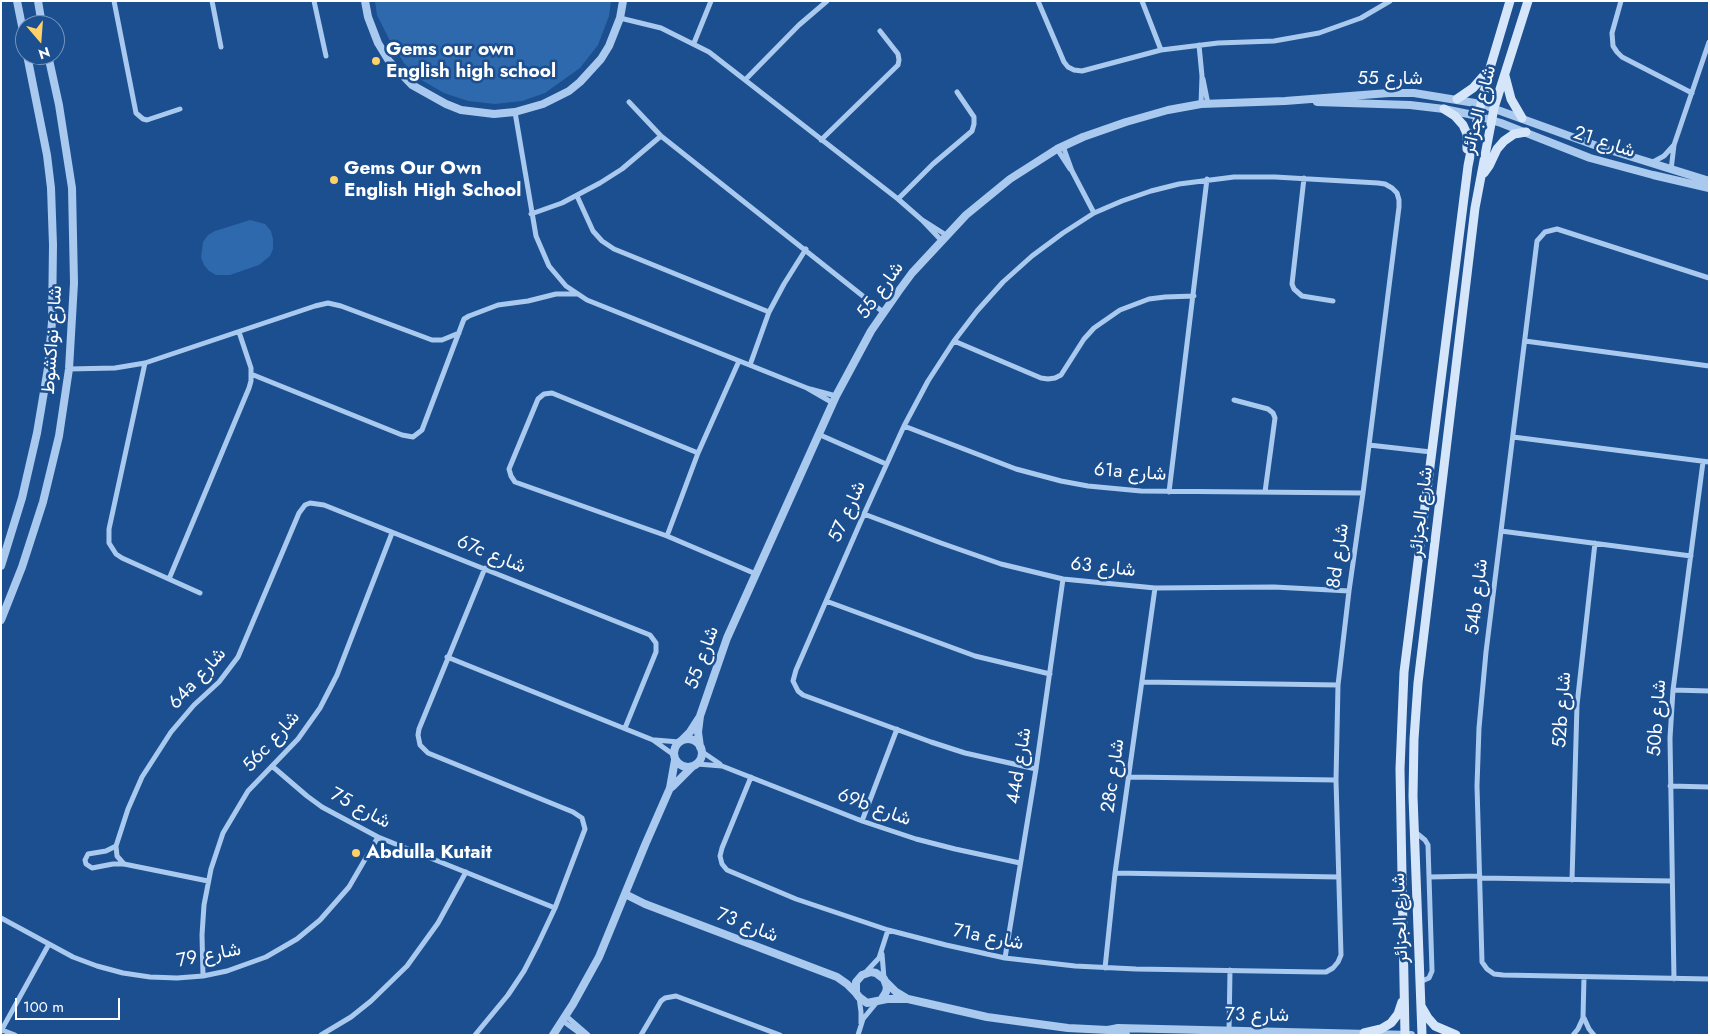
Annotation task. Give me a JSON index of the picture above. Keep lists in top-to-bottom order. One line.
{"streets":{"main road":["شارع الجزائر"],"street":["شارع 55","شارع 21","شارع نواكشوط","61a شارع","شارع 57","67c شارع","8d شارع","شارع 63","54b شارع","64a شارع","52b شارع","50b شارع","56c شارع","44d شارع","28c شارع","69b شارع","شارع 75","شارع 73","71a شارع","شارع 79"]},"crossings":[["شارع 55","شارع الجزائر"],["شارع 55","شارع 21"],["شارع 55","69b شارع"],["شارع الجزائر","شارع 21"],["شارع الجزائر","شارع 73"],["61a شارع","شارع 57"],["61a شارع","8d شارع"],["شارع 57","8d شارع"],["شارع 57","شارع 63"],["67c شارع","64a شارع"],["67c شارع","56c شارع"],["8d شارع","شارع 63"],["8d شارع","71a شارع"],["شارع 63","44d شارع"],["شارع 63","28c شارع"],["56c شارع","شارع 75"],["56c شارع","شارع 79"],["44d شارع","69b شارع"],["44d شارع","71a شارع"],["28c شارع","71a شارع"],["69b شارع","71a شارع"],["شارع 75","شارع 79"]],"places":["Gems our own English high school","Gems Our Own English High School","Abdulla Kutait"],"scale_bar":"100 m","north":"bottom"}
